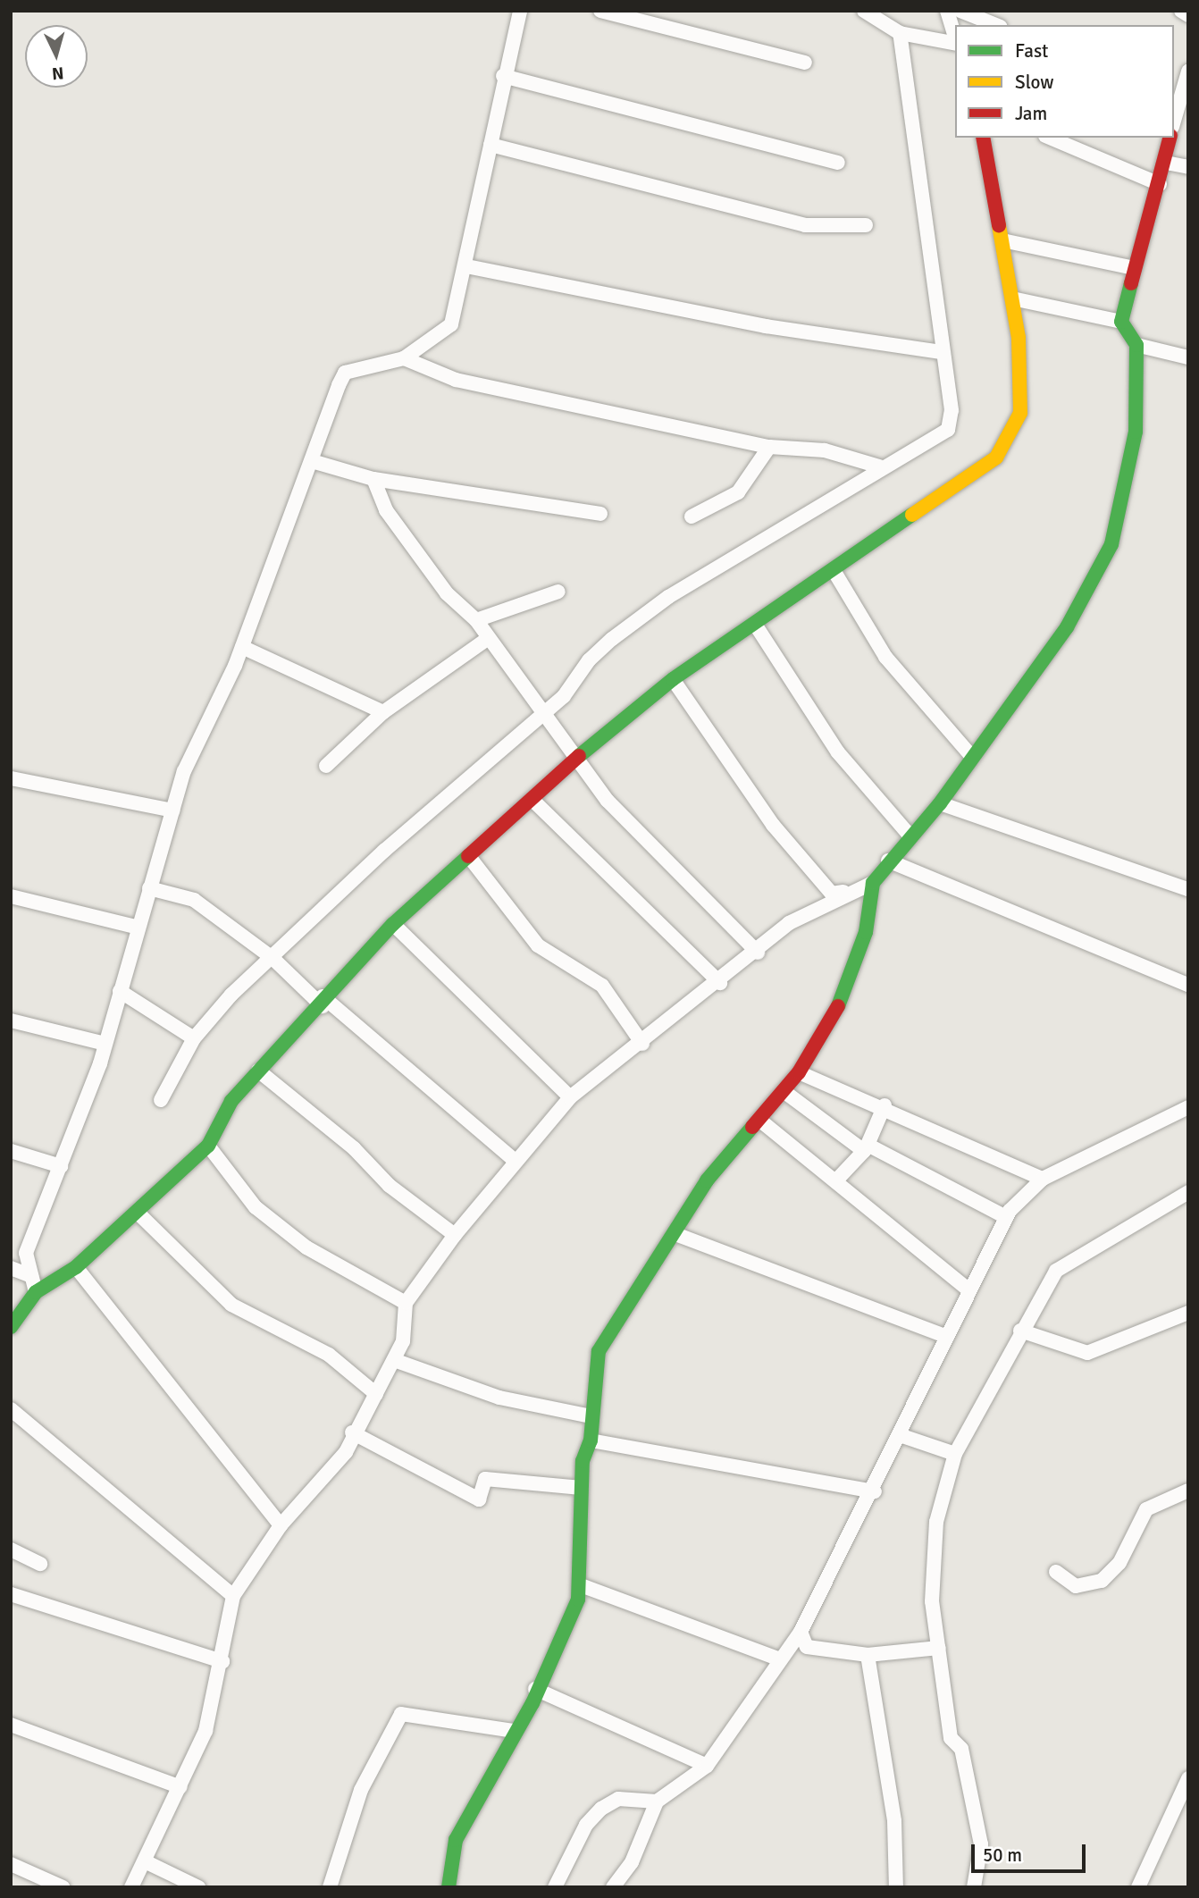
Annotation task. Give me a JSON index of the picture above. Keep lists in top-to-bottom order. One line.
{"legend":["Fast","Slow","Jam"],"scale_bar":"50 m","north":"bottom"}
